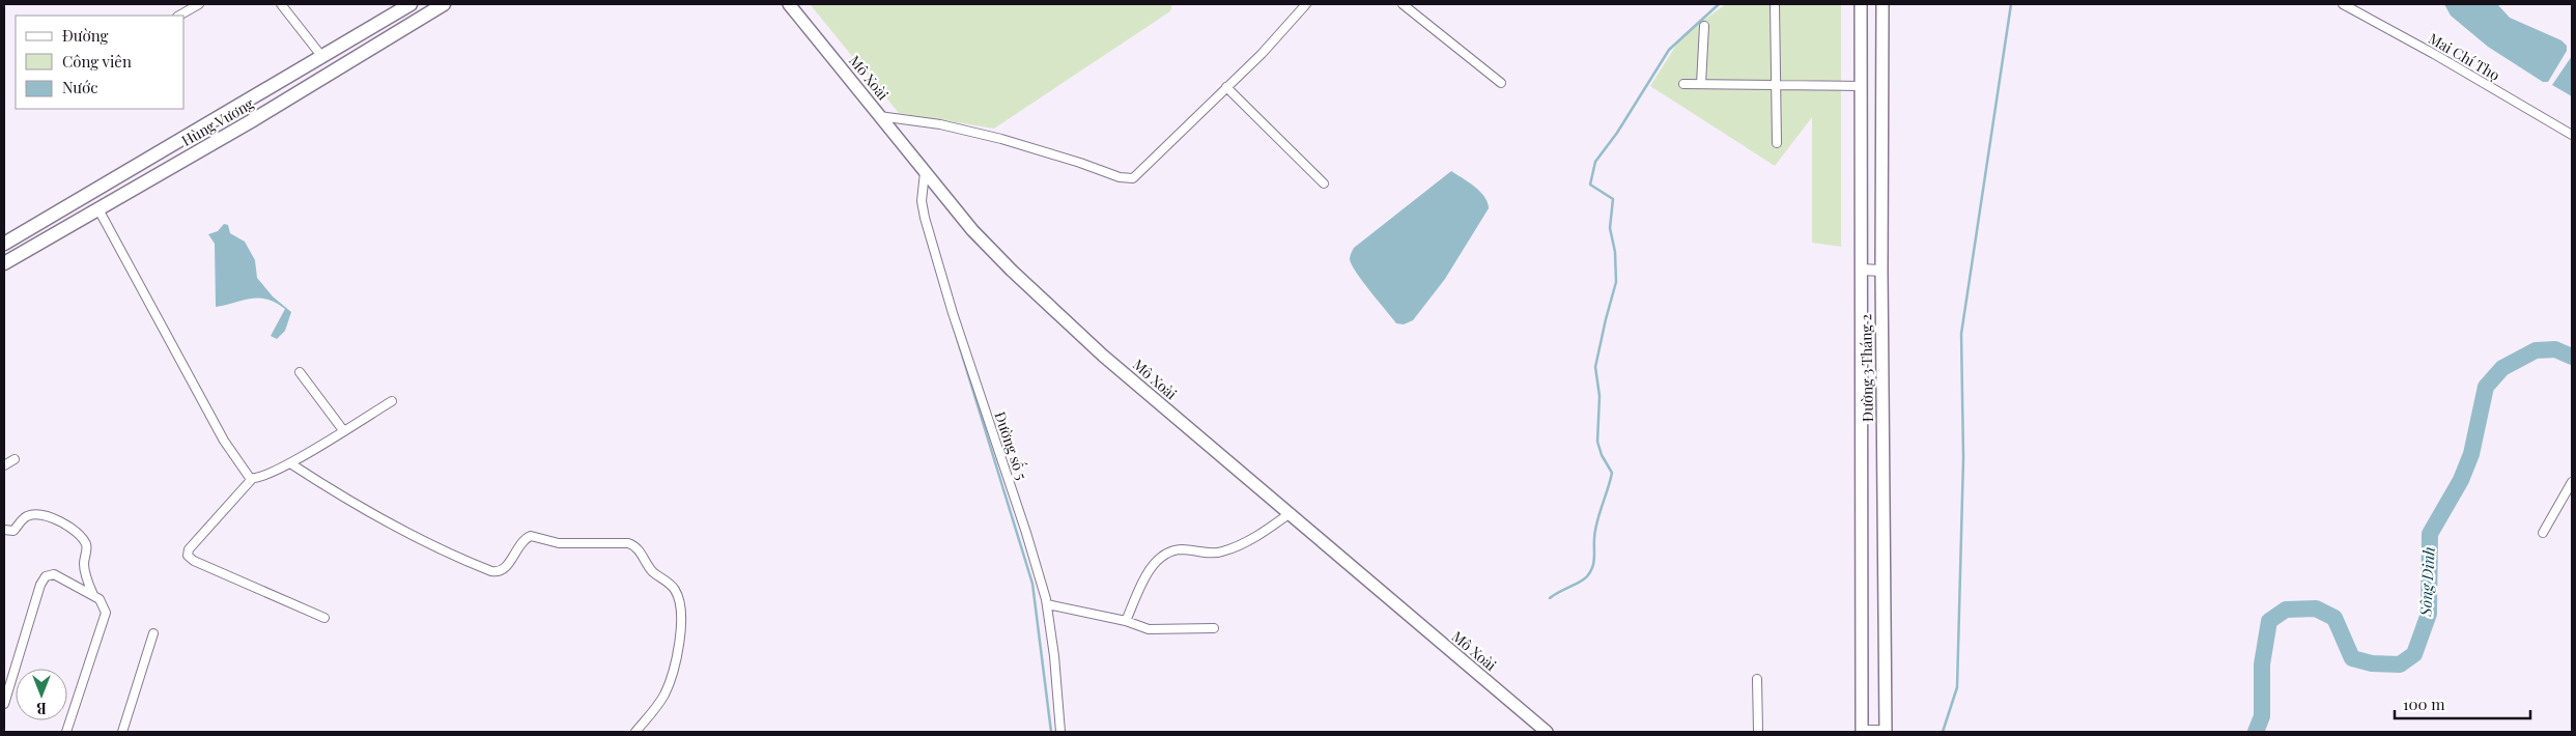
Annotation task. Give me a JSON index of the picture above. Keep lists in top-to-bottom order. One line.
{"streets":{"main road":["Mô Xoài","Hùng Vương","Đường 3 Tháng 2"],"street":["Mai Chí Thọ","Đường số 5"]},"crossings":[["Mô Xoài","Đường số 5"]],"water":["Sông Dinh"],"legend":["Đường","Công viên","Nước"],"scale_bar":"100 m","north":"bottom"}
